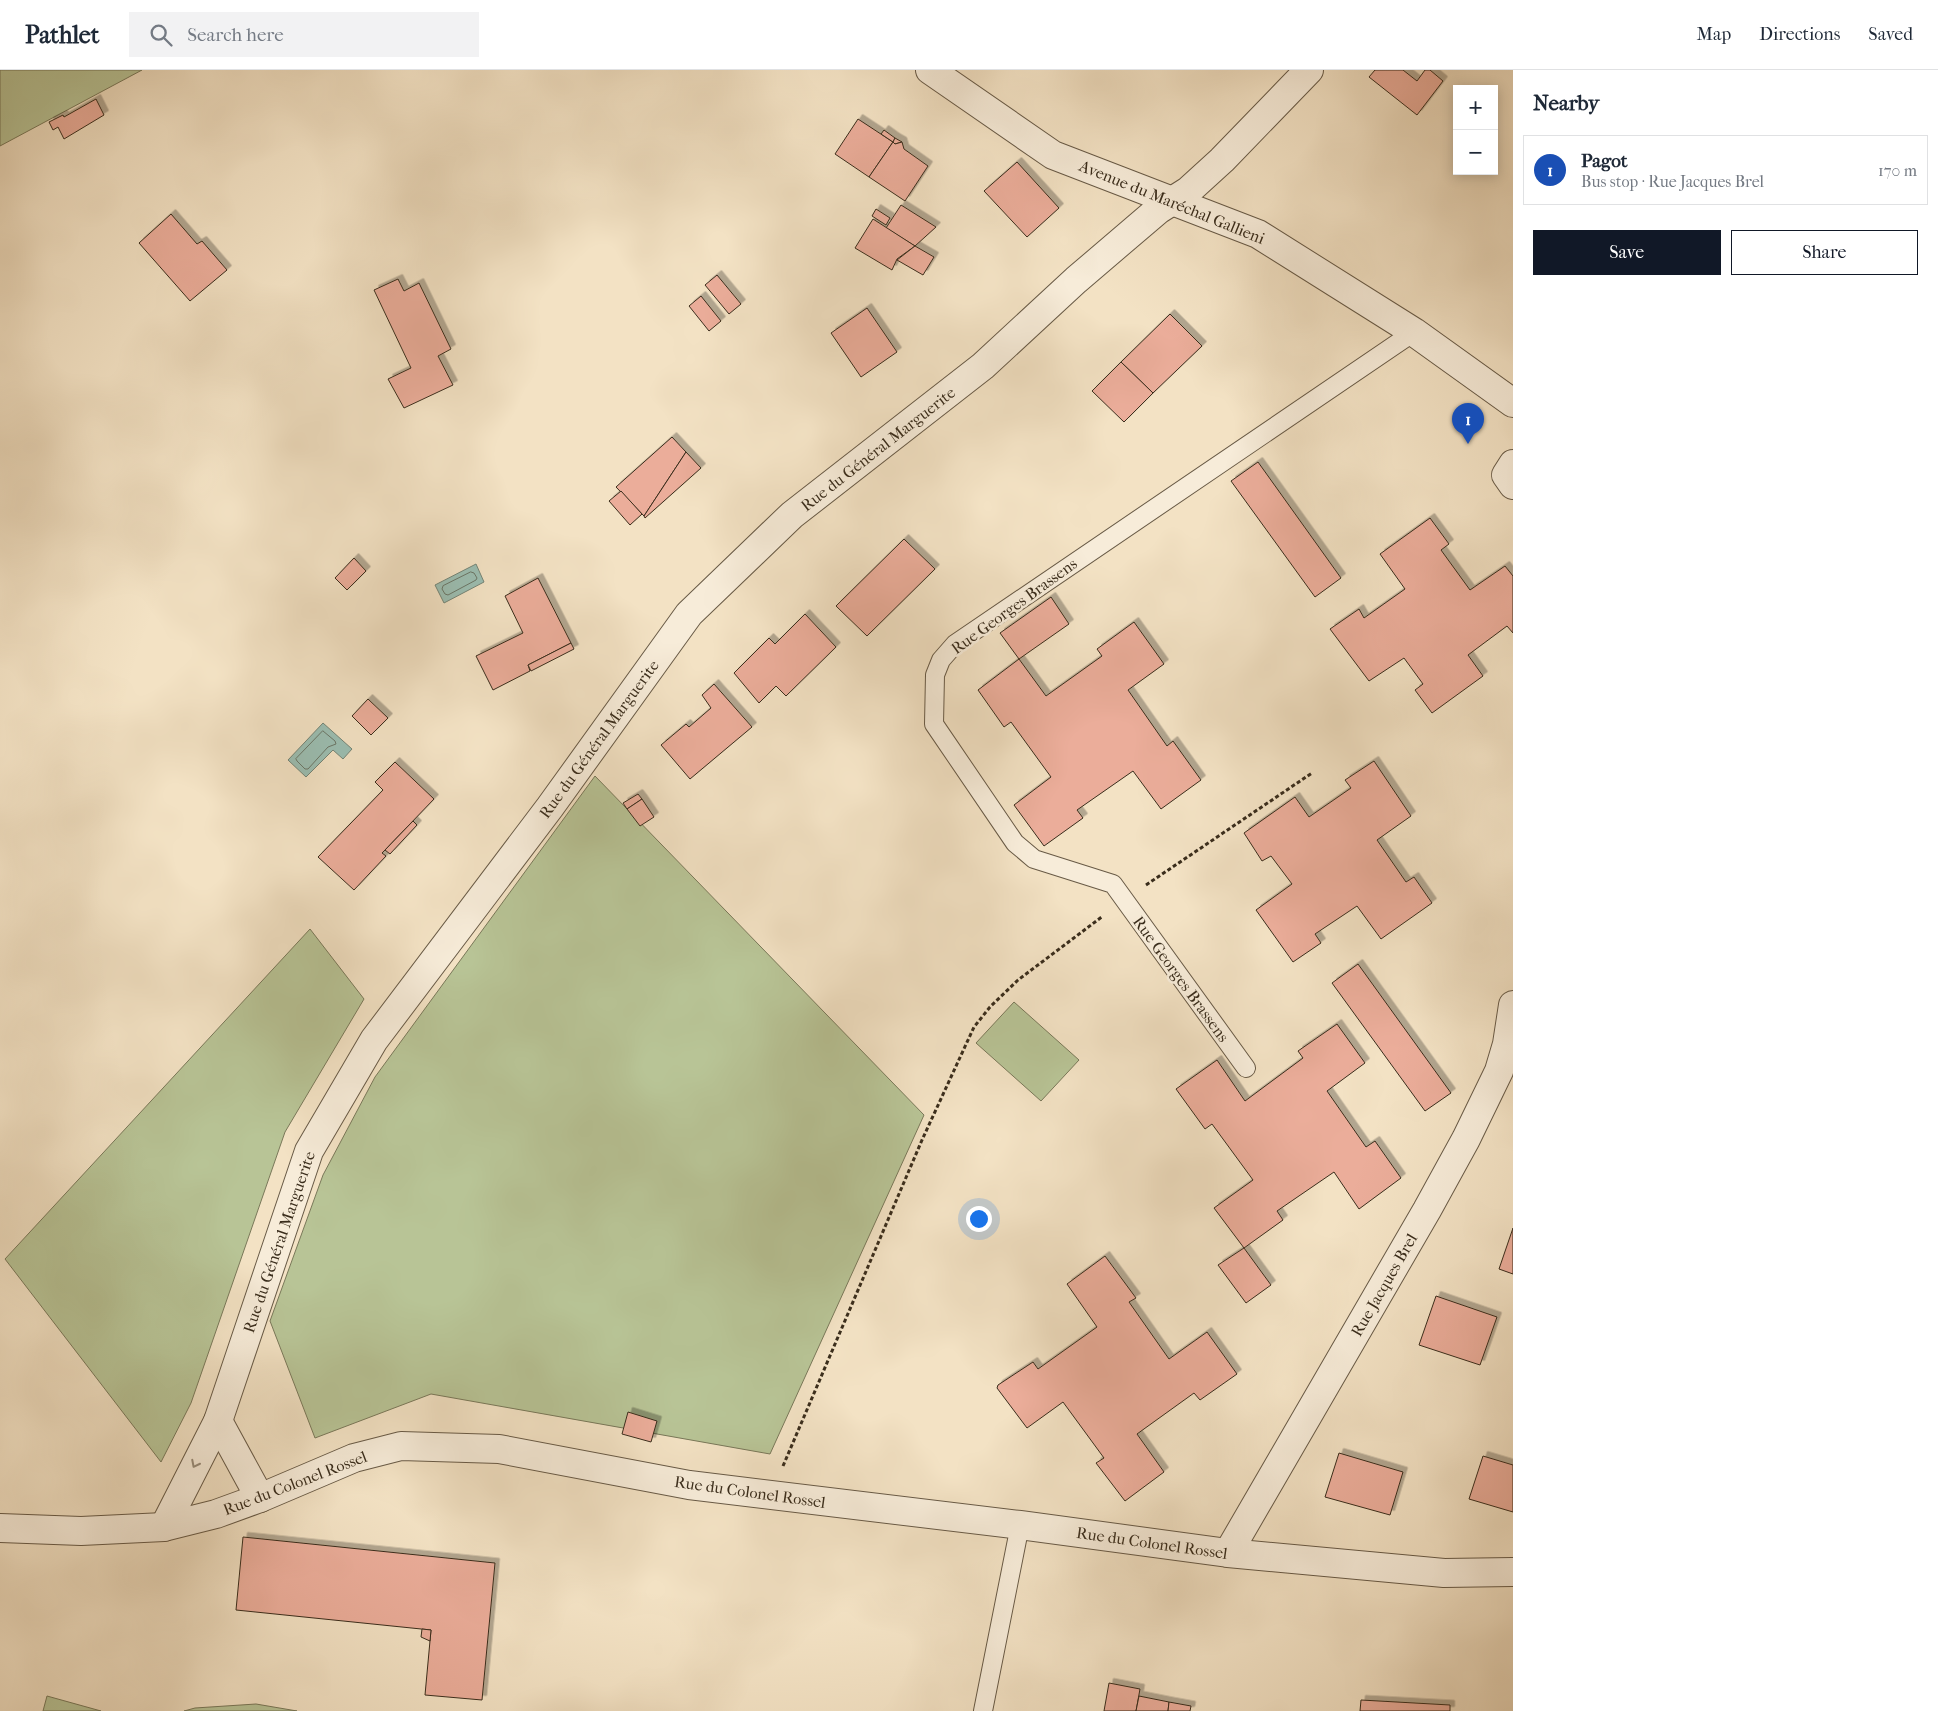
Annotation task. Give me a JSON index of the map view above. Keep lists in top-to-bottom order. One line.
{"streets":{"street":["Avenue du Maréchal Gallieni","Rue du Général Marguerite","Rue Jacques Brel","Rue du Colonel Rossel"],"lane":["Rue Georges Brassens"]},"crossings":[["Avenue du Maréchal Gallieni","Rue du Général Marguerite"],["Avenue du Maréchal Gallieni","Rue Georges Brassens"],["Rue du Général Marguerite","Rue du Colonel Rossel"],["Rue Jacques Brel","Rue du Colonel Rossel"]],"page":{"header":"Pathlet","search":"Search here","nav":["Map","Directions","Saved"],"heading":"Nearby","map_buttons":["+","−"],"list":[{"mark":"1","name":"Pagot","note":"Bus stop · Rue Jacques Brel","value":"170 m"}],"buttons":["Save","Share"],"pins":"1"}}
